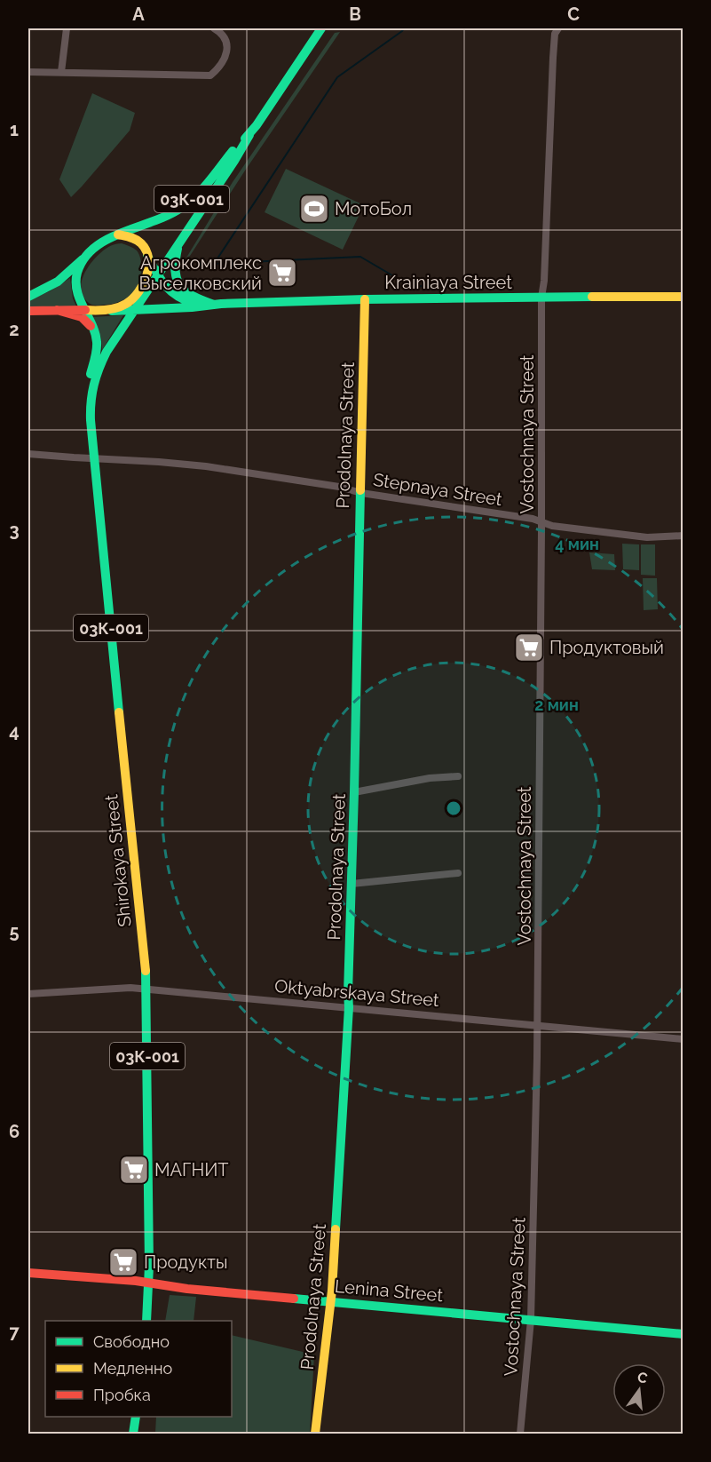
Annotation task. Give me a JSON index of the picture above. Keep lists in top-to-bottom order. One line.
{"streets":{"street":["03К-001","Krainiaya Street","Vostochnaya Street","Prodolnaya Street","Stepnaya Street","Shirokaya Street","Oktyabrskaya Street","Lenina Street"]},"crossings":[["03К-001","Krainiaya Street"],["03К-001","Shirokaya Street"],["Krainiaya Street","Vostochnaya Street"],["Krainiaya Street","Prodolnaya Street"],["Vostochnaya Street","Stepnaya Street"],["Vostochnaya Street","Oktyabrskaya Street"],["Vostochnaya Street","Lenina Street"],["Prodolnaya Street","Stepnaya Street"],["Prodolnaya Street","Oktyabrskaya Street"],["Prodolnaya Street","Lenina Street"],["Stepnaya Street","Shirokaya Street"],["Shirokaya Street","Oktyabrskaya Street"],["Shirokaya Street","Lenina Street"]],"places":{"sports":["МотоБол"],"supermarket":["Агрокомплекс Выселковский","Продуктовый","МАГНИТ","Продукты"]},"legend":["Свободно","Медленно","Пробка"],"north":"top","grid":{"columns":["A","B","C"],"rows":["1","2","3","4","5","6","7"]},"rings":["4 мин","2 мин"]}
